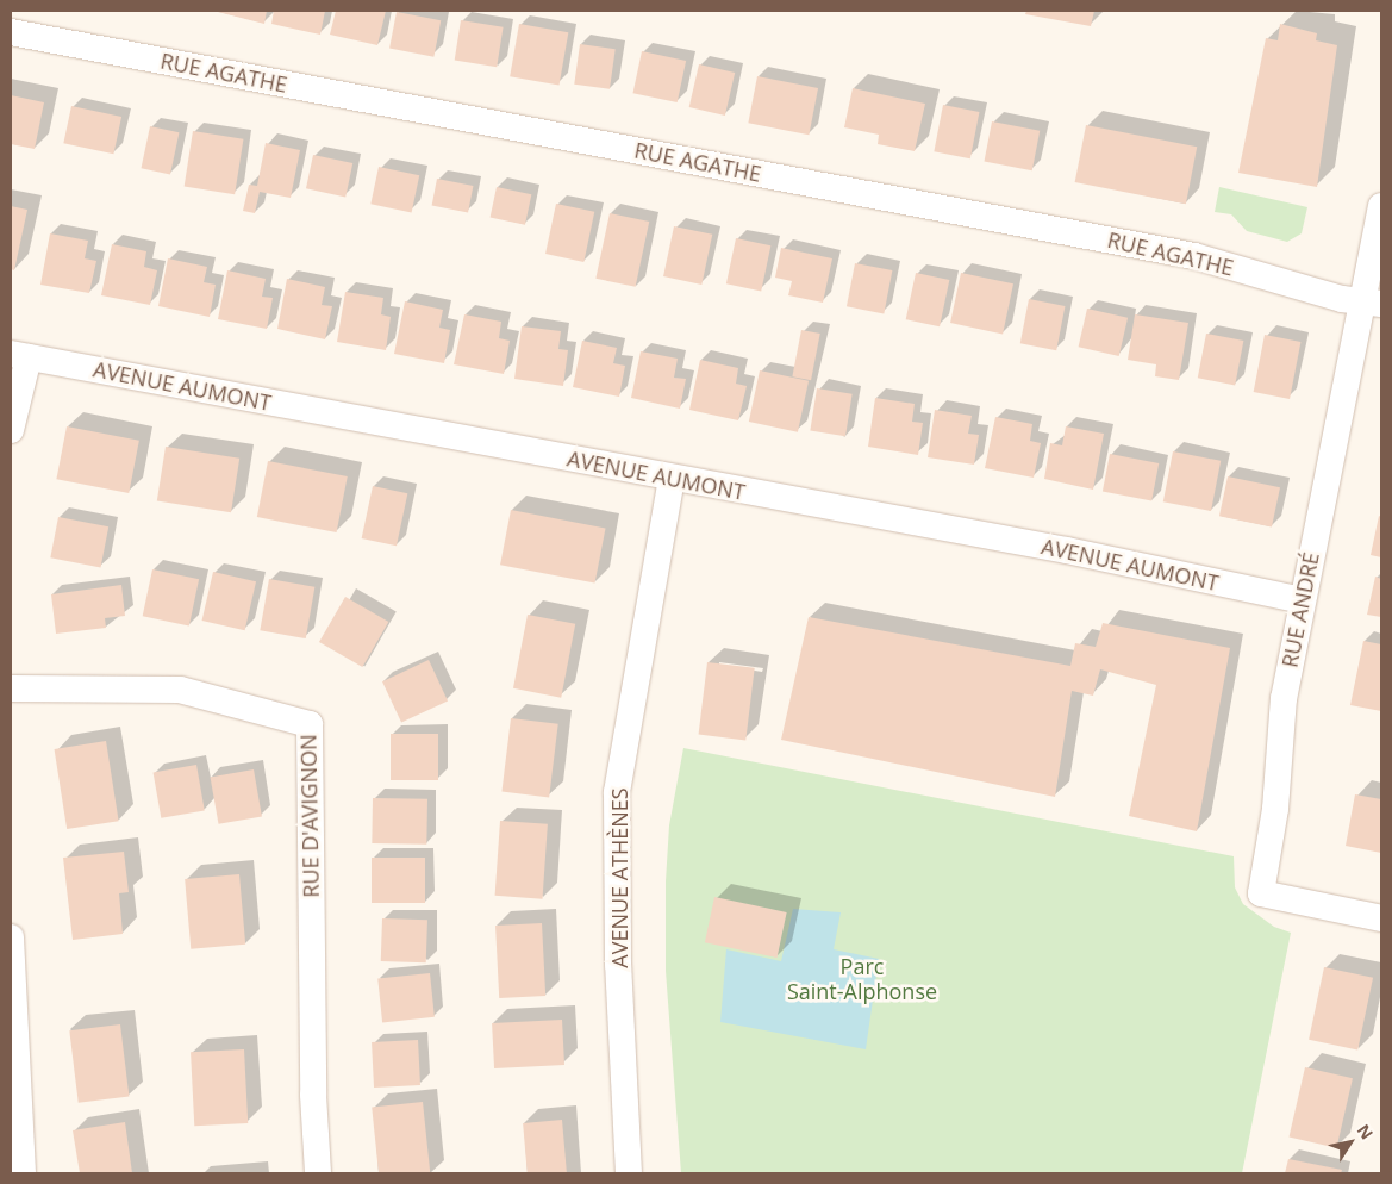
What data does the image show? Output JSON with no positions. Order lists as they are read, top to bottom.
{
  "streets": {
    "street": [
      "RUE AGATHE",
      "AVENUE AUMONT",
      "RUE ANDRÉ",
      "RUE D'AVIGNON",
      "AVENUE ATHÈNES"
    ]
  },
  "crossings": [
    ["RUE AGATHE", "RUE ANDRÉ"],
    ["AVENUE AUMONT", "RUE ANDRÉ"],
    ["AVENUE AUMONT", "AVENUE ATHÈNES"]
  ],
  "parks": ["Parc Saint-Alphonse"],
  "north": "top right"
}
